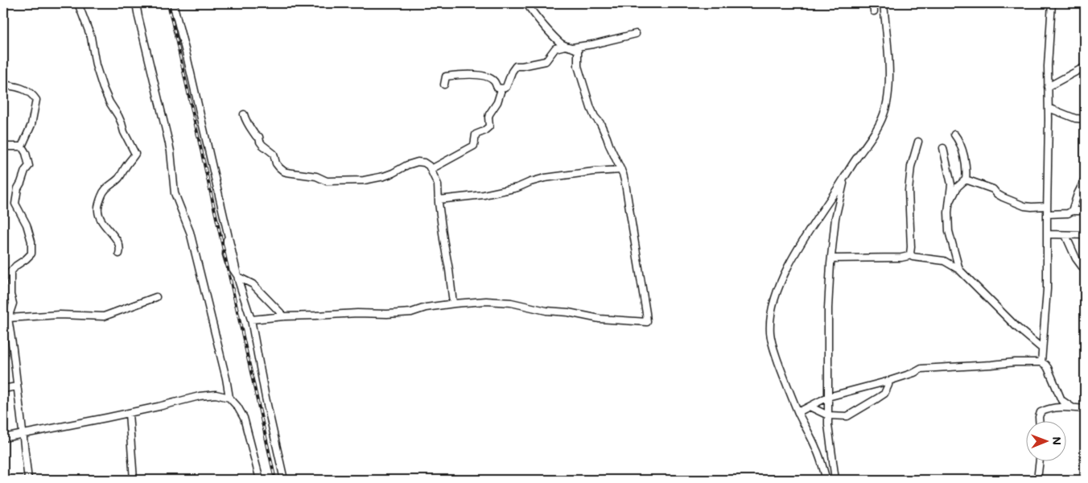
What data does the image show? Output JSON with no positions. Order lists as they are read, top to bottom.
{
  "north": "right"
}
